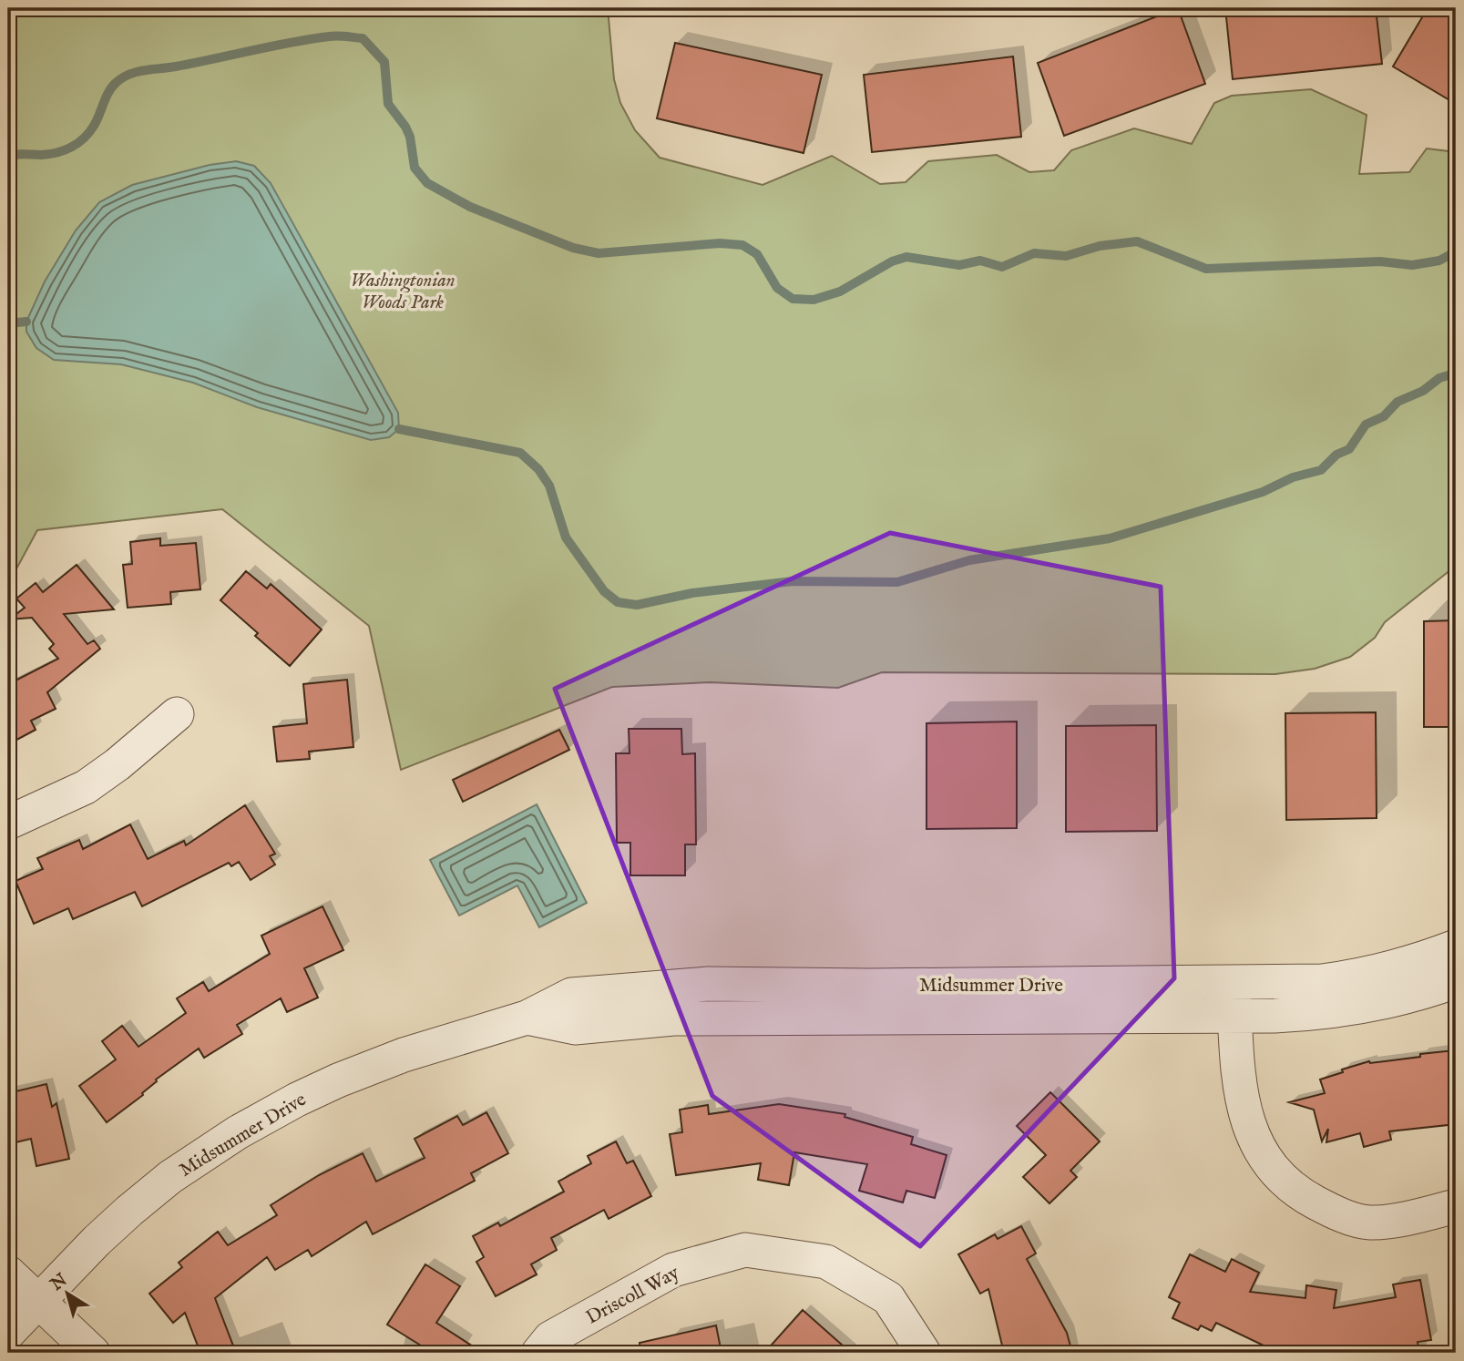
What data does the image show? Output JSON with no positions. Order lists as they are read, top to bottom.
{
  "streets": {
    "street": ["Midsummer Drive", "Driscoll Way"]
  },
  "parks": ["Washingtonian Woods Park"],
  "north": "top left"
}
